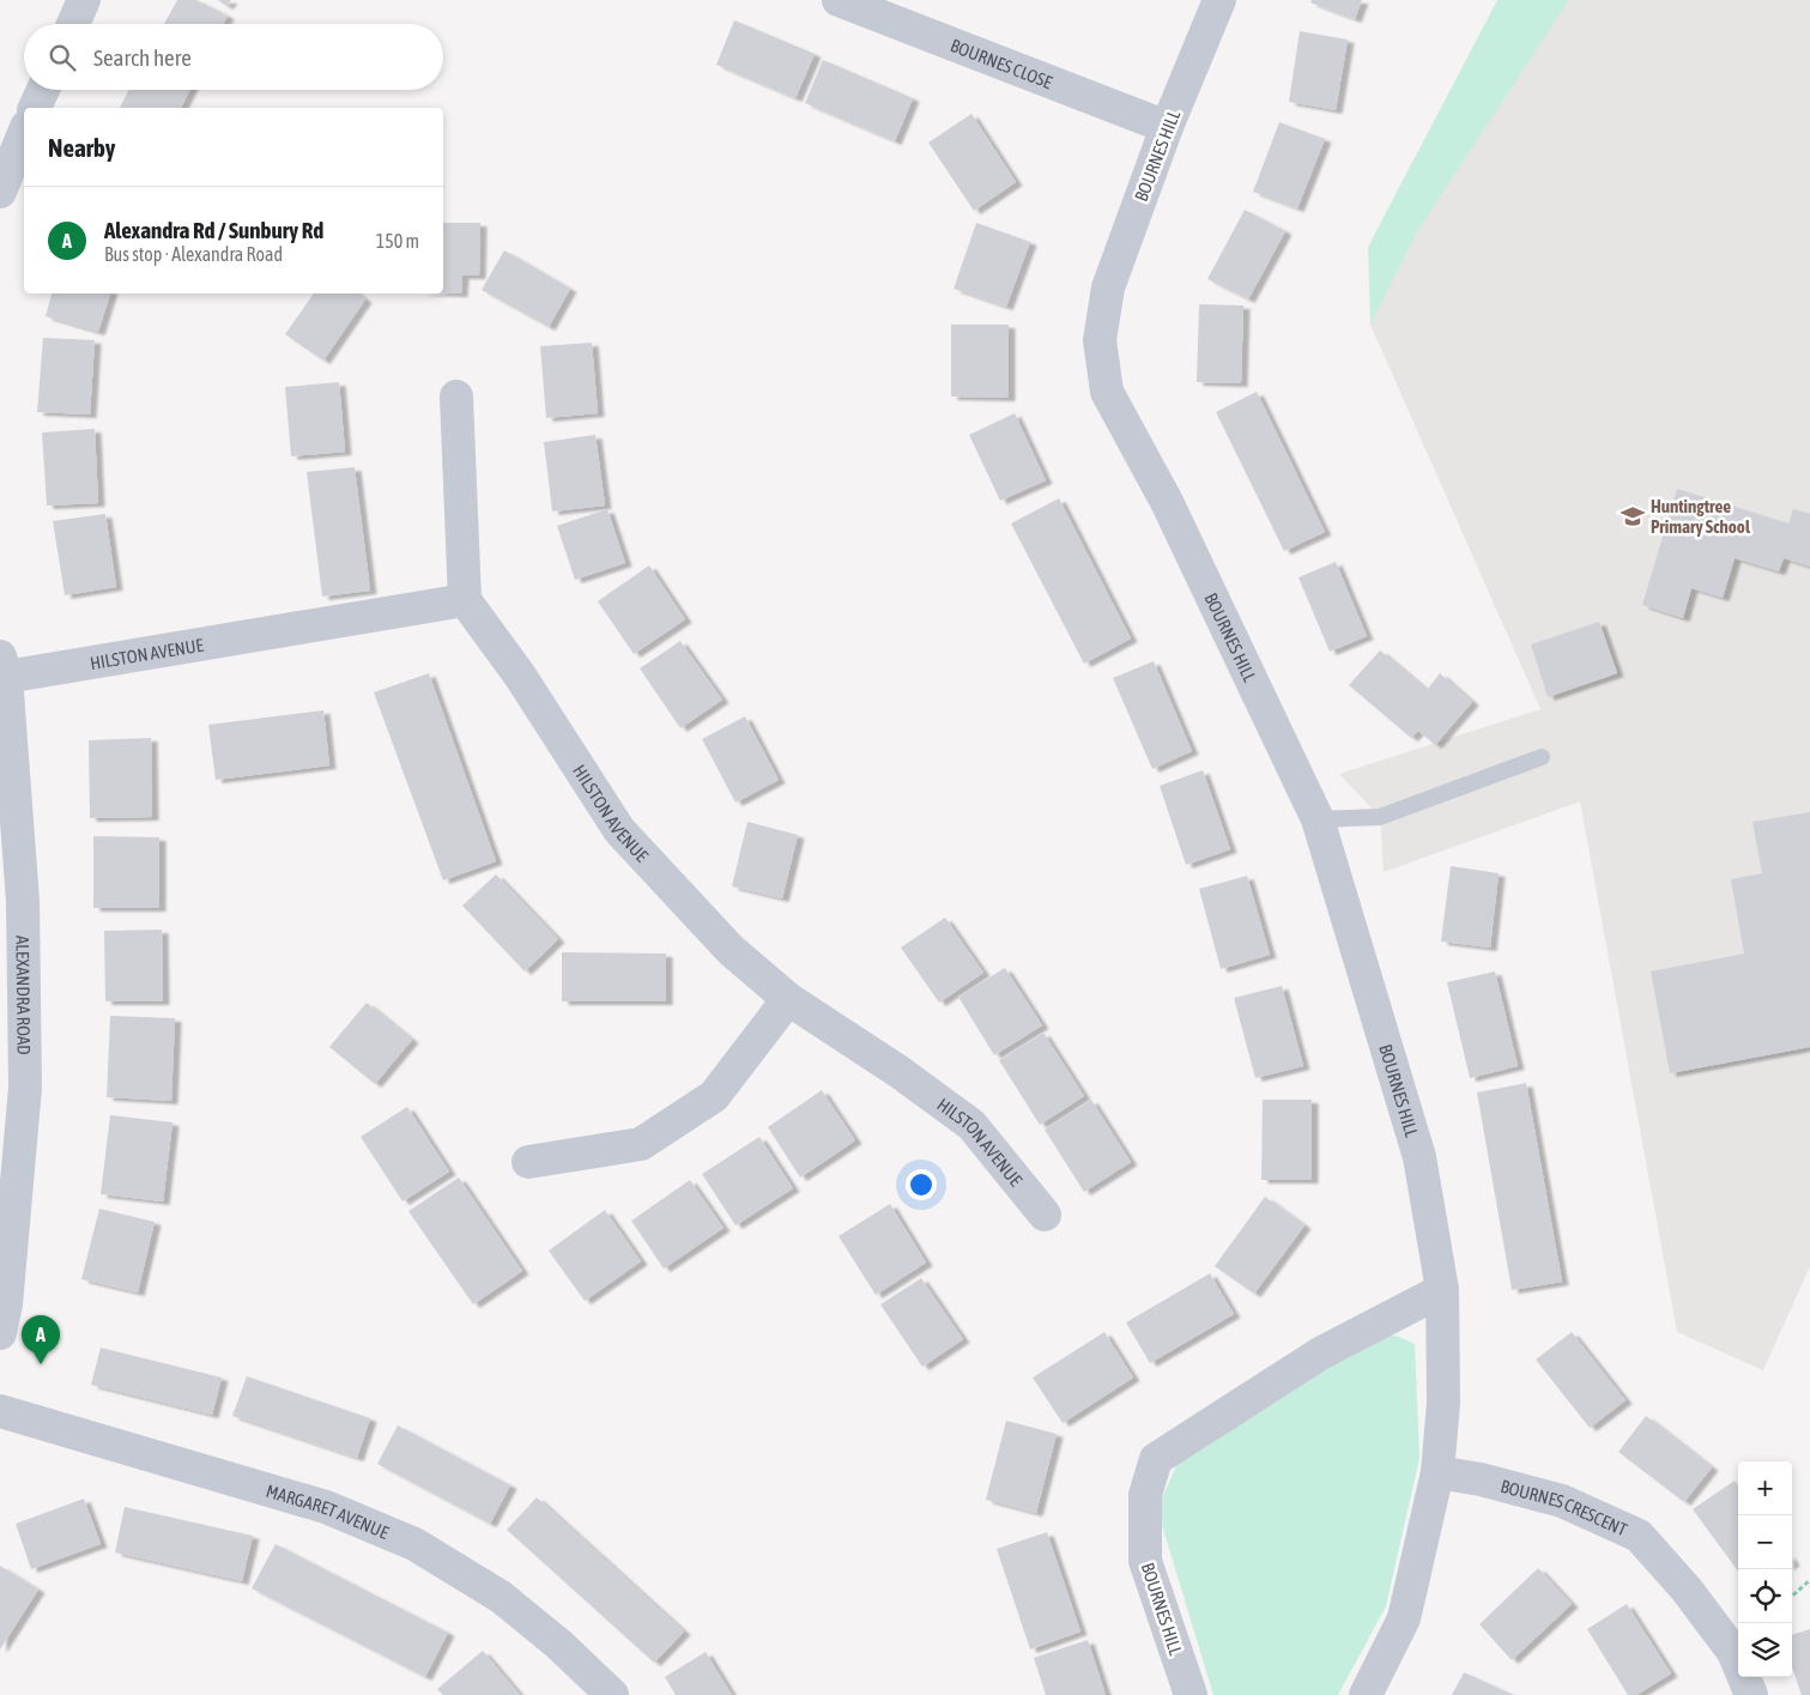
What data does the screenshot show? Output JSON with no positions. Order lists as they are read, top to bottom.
{
  "streets": {
    "street": [
      "BOURNES CLOSE",
      "BOURNES HILL",
      "HILSTON AVENUE",
      "ALEXANDRA ROAD",
      "BOURNES CRESCENT",
      "MARGARET AVENUE"
    ]
  },
  "crossings": [
    ["BOURNES CLOSE", "BOURNES HILL"],
    ["BOURNES HILL", "BOURNES CRESCENT"],
    ["HILSTON AVENUE", "ALEXANDRA ROAD"]
  ],
  "places": {
    "school or university": ["Huntingtree Primary School"]
  },
  "page": {
    "search": "Search here",
    "heading": "Nearby",
    "list": [
      {
        "mark": "A",
        "name": "Alexandra Rd / Sunbury Rd",
        "note": "Bus stop · Alexandra Road",
        "value": "150 m"
      }
    ],
    "pins": "A",
    "map_buttons": ["+", "−"]
  }
}
